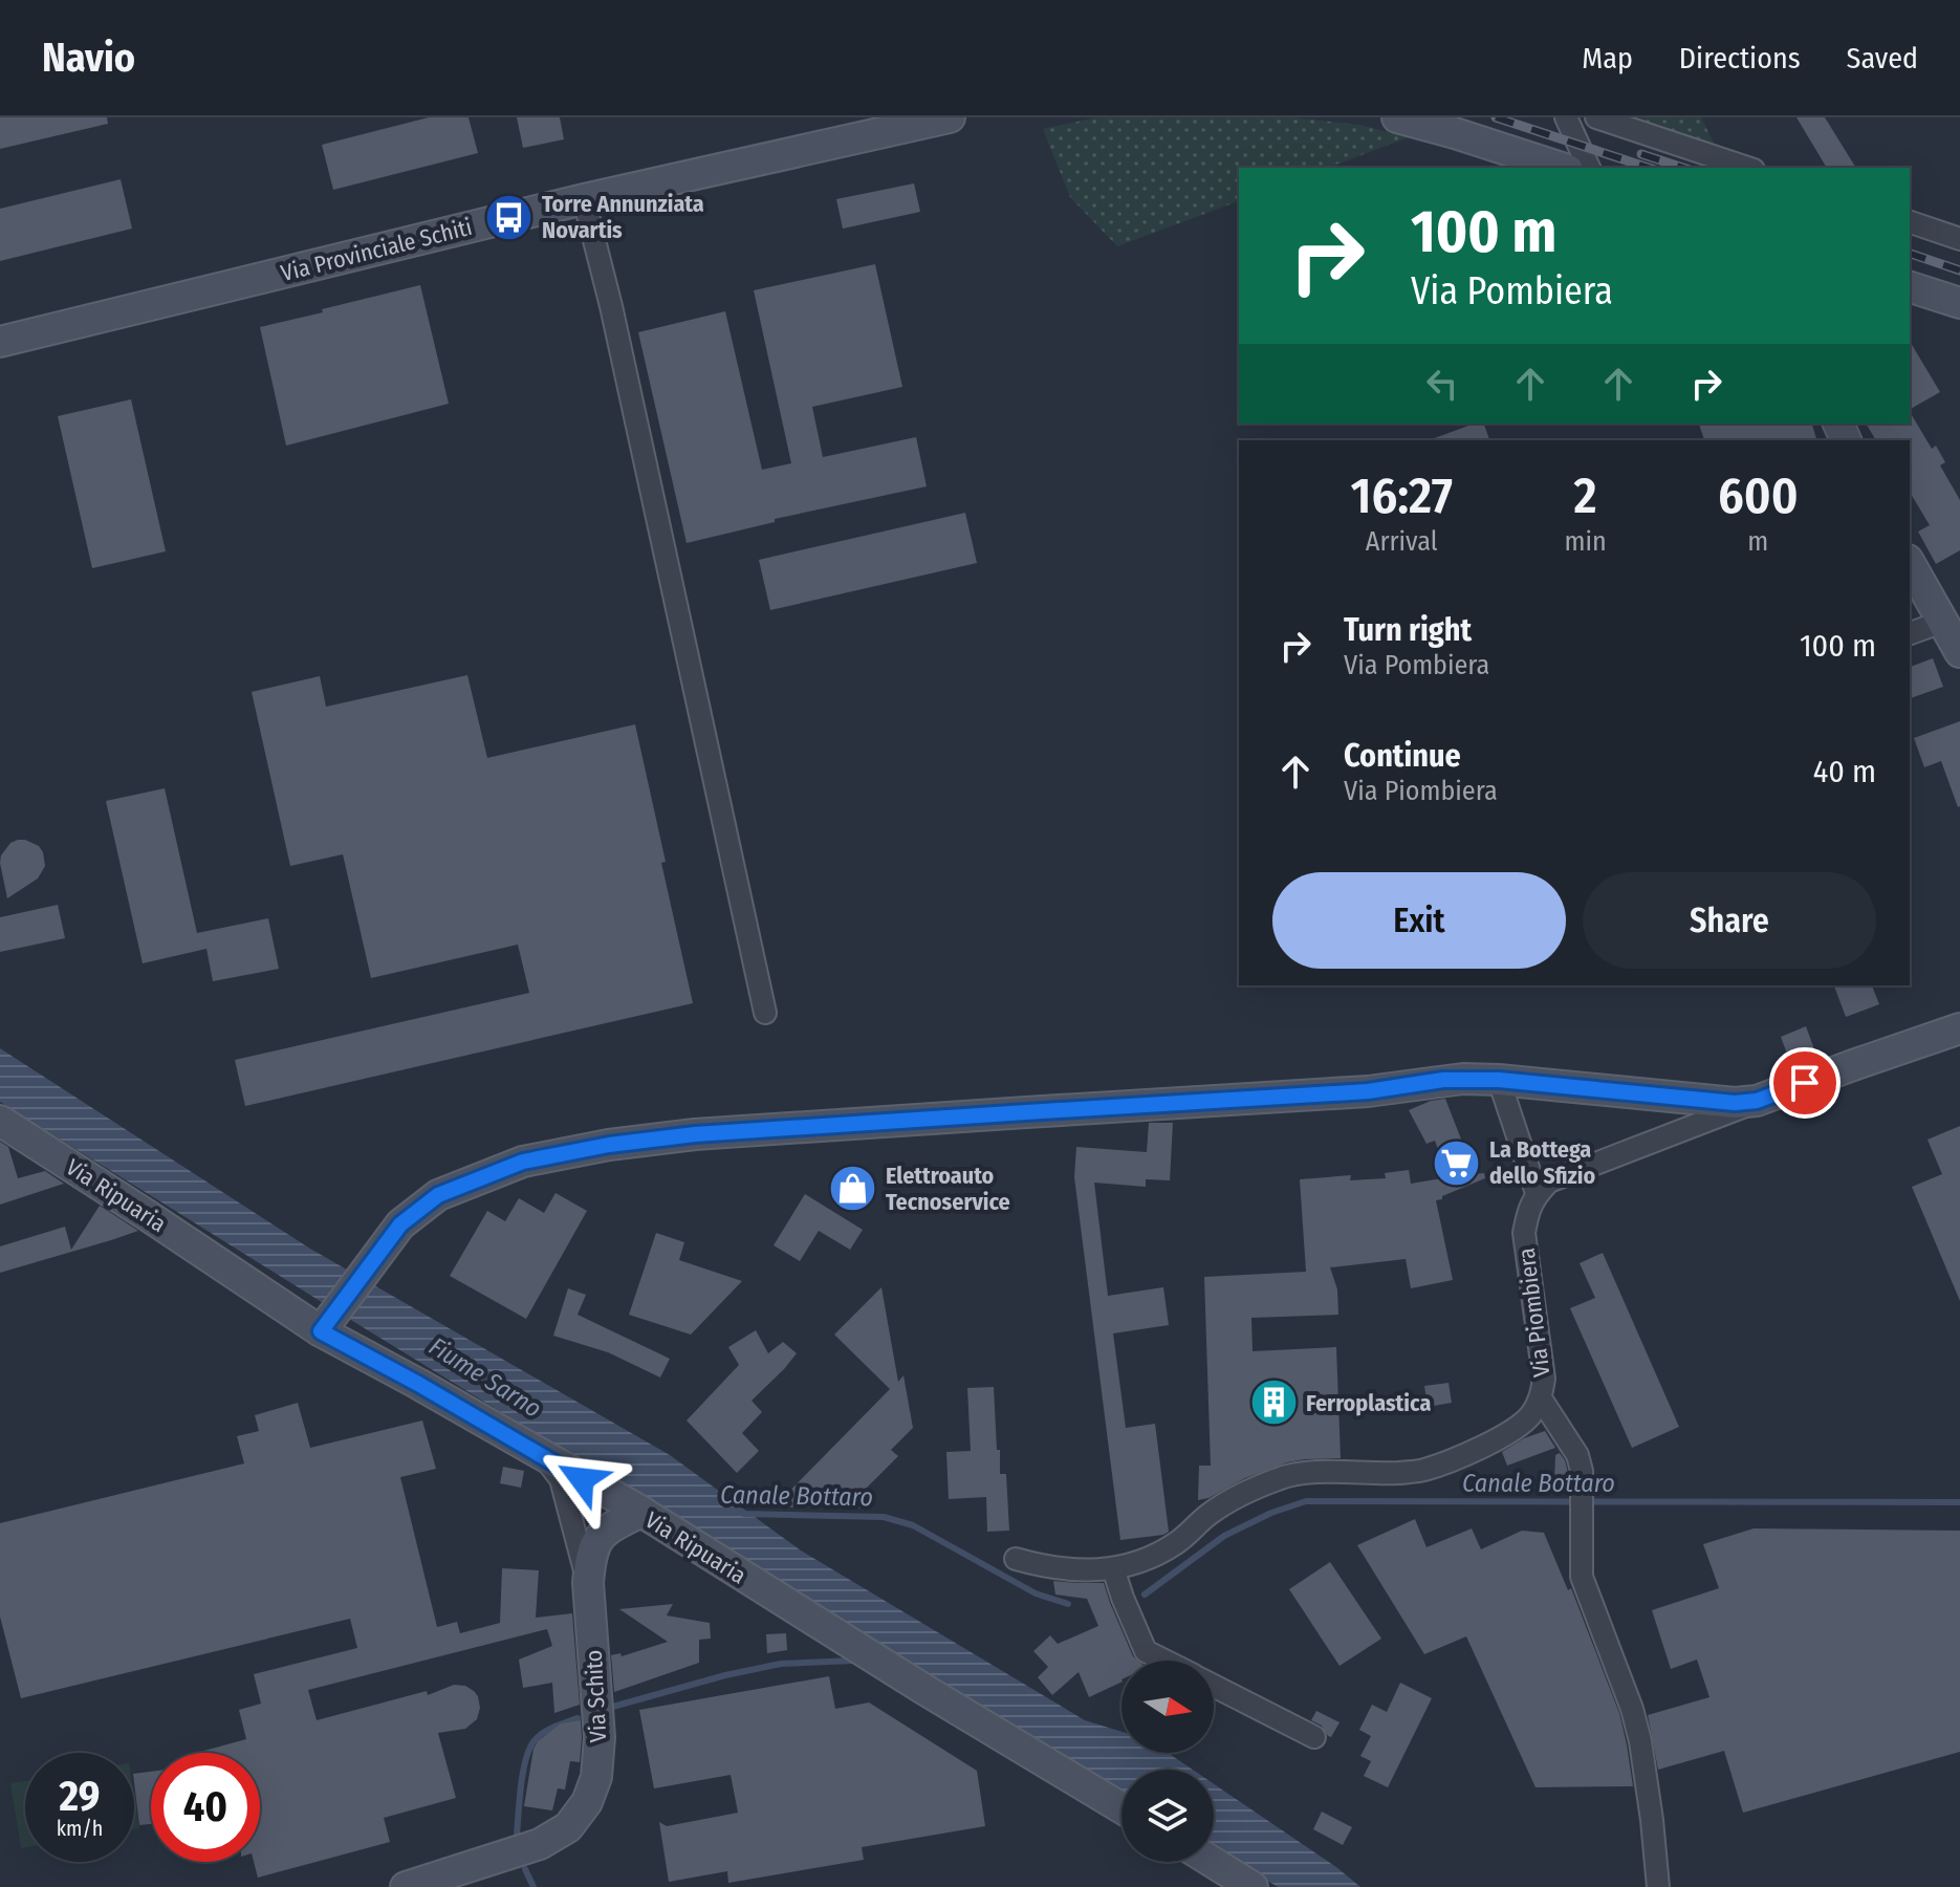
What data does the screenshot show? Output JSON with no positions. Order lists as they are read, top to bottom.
{
  "streets": {
    "street": [
      "Via Provinciale Schiti",
      "Via Ripuaria",
      "Via Piombiera",
      "Via Schito"
    ]
  },
  "crossings": [
    ["Via Ripuaria", "Via Schito"]
  ],
  "water": ["Fiume Sarno", "Canale Bottaro"],
  "places": {
    "bus stop": ["Torre Annunziata Novartis"],
    "supermarket": ["La Bottega dello Sfizio"],
    "shop": ["Elettroauto Tecnoservice"],
    "building": ["Ferroplastica"]
  },
  "north": "right",
  "page": {
    "header": "Navio",
    "nav": ["Map", "Directions", "Saved"],
    "turn": ["100 m", "Via Pombiera"],
    "eta": [
      "16:27",
      "Arrival",
      "2",
      "min",
      "600",
      "m"
    ],
    "list": [
      {
        "name": "Turn right",
        "note": "Via Pombiera",
        "value": "100 m"
      },
      {
        "name": "Continue",
        "note": "Via Piombiera",
        "value": "40 m"
      }
    ],
    "buttons": ["Exit", "Share"],
    "speed": "29 km/h",
    "limit": "40"
  }
}
